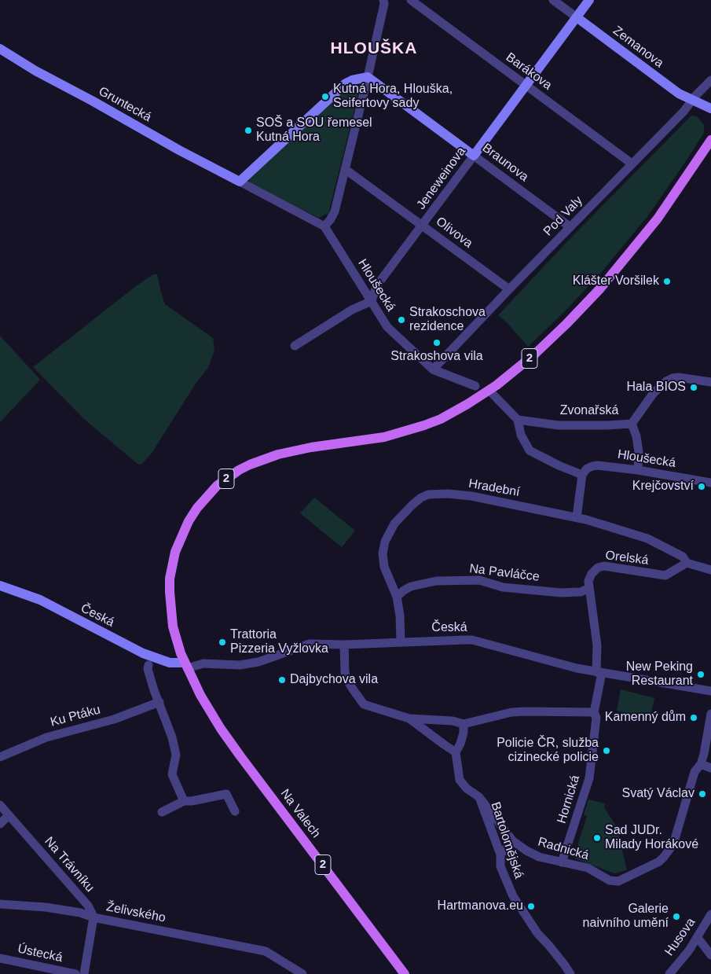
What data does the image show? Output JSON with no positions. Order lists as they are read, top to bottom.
{
  "streets": {
    "main road": ["2", "Na Valech"],
    "street": [
      "Zemanova",
      "Barákova",
      "Gruntecká",
      "Braunova",
      "Jeneweinova",
      "Pod Valy",
      "Olivova",
      "Hloušecká",
      "Zvonařská",
      "Hradební",
      "Orelská",
      "Na Pavláčce",
      "Česká",
      "Ku Ptáku",
      "Hornická",
      "Bartolomějská",
      "Radnická",
      "Na Trávníku",
      "Želivského",
      "Husova",
      "Ústecká"
    ]
  },
  "crossings": [
    ["Zemanova", "Jeneweinova"],
    ["Zemanova", "Pod Valy"],
    ["Barákova", "Jeneweinova"],
    ["Barákova", "Pod Valy"],
    ["Braunova", "Jeneweinova"],
    ["Braunova", "Pod Valy"],
    ["Jeneweinova", "Olivova"],
    ["Jeneweinova", "Hloušecká"],
    ["Pod Valy", "Olivova"],
    ["Pod Valy", "Hloušecká"],
    ["2", "Česká"],
    ["2", "Na Valech"],
    ["Hradební", "Orelská"],
    ["Hradební", "Na Pavláčce"],
    ["Hradební", "Česká"],
    ["Orelská", "Na Pavláčce"],
    ["Orelská", "Česká"],
    ["Orelská", "Hornická"],
    ["Česká", "Hornická"],
    ["Česká", "Na Valech"],
    ["Hornická", "Radnická"],
    ["Bartolomějská", "Radnická"],
    ["Na Trávníku", "Želivského"]
  ],
  "districts": ["HLOUŠKA"],
  "places": [
    "Kutná Hora, Hlouška, Seifertovy sady",
    "SOŠ a SOU řemesel Kutná Hora",
    "Klášter Voršilek",
    "Strakoschova rezidence",
    "Strakoshova vila",
    "Hala BIOS",
    "Krejčovství",
    "Trattoria Pizzeria Vyžlovka",
    "New Peking Restaurant",
    "Dajbychova vila",
    "Kamenný dům",
    "Policie ČR, služba cizinecké policie",
    "Svatý Václav",
    "Sad JUDr. Milady Horákové",
    "Hartmanova.eu",
    "Galerie naivního umění"
  ]
}
